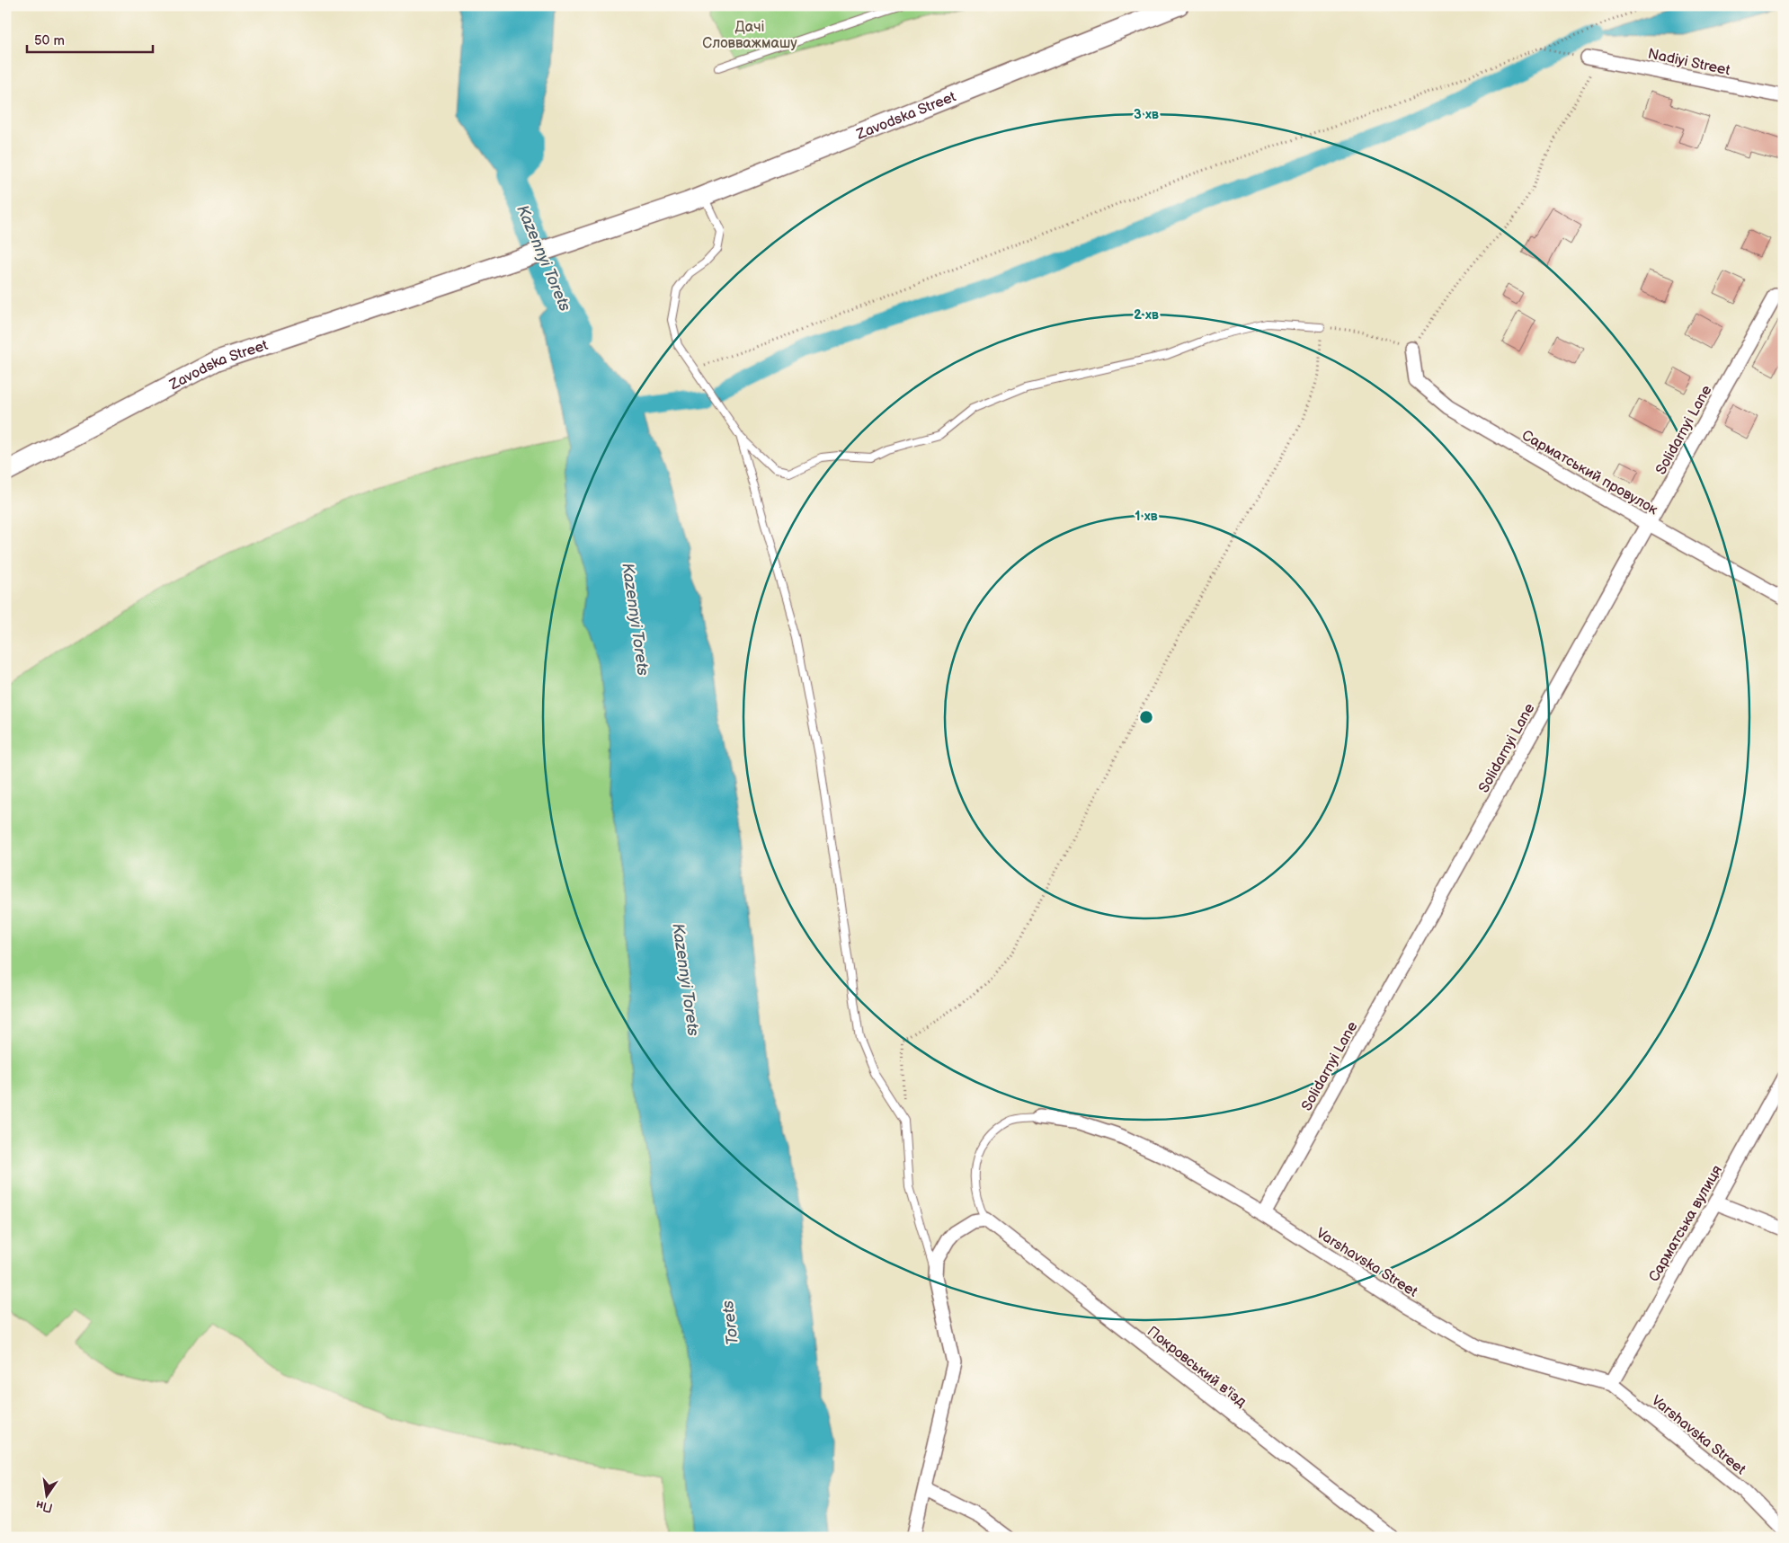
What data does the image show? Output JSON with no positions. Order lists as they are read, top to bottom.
{
  "streets": {
    "street": [
      "Nadiyi Street",
      "Zavodska Street",
      "Solidarnyi Lane",
      "Сарматський провулок",
      "Сарматська вулиця",
      "Varshavska Street",
      "Покровський в'їзд"
    ]
  },
  "crossings": [
    ["Solidarnyi Lane", "Сарматський провулок"],
    ["Solidarnyi Lane", "Varshavska Street"],
    ["Сарматська вулиця", "Varshavska Street"],
    ["Varshavska Street", "Покровський в'їзд"]
  ],
  "water": ["Kazennyi Torets", "Torets"],
  "parks": ["Дачі Словважмашу"],
  "scale_bar": "50 m",
  "north": "bottom",
  "rings": ["3 хв", "2 хв", "1 хв"]
}
